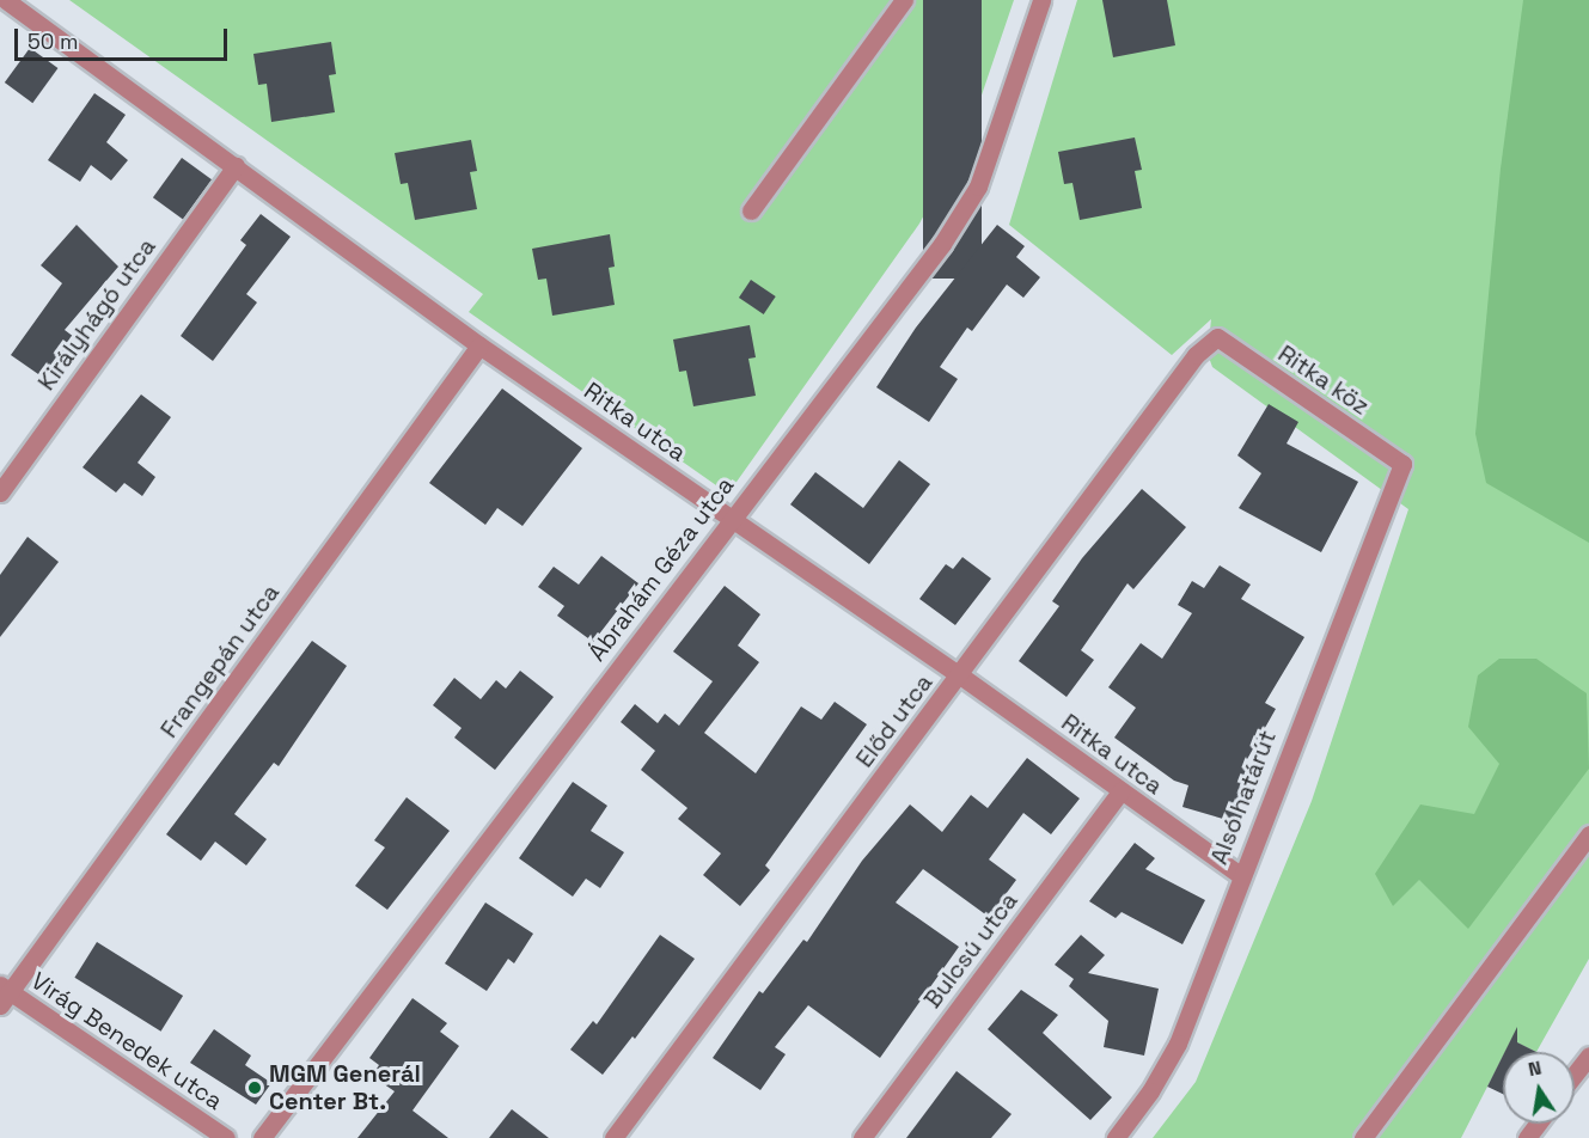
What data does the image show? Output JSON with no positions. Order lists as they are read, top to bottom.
{
  "streets": {
    "street": [
      "Királyhágó utca",
      "Ritka köz",
      "Ritka utca",
      "Ábrahám Géza utca",
      "Frangepán utca",
      "Előd utca",
      "Alsó határút",
      "Bulcsú utca",
      "Virág Benedek utca"
    ]
  },
  "crossings": [
    ["Királyhágó utca", "Ritka utca"],
    ["Ritka köz", "Előd utca"],
    ["Ritka köz", "Alsó határút"],
    ["Ritka utca", "Ábrahám Géza utca"],
    ["Ritka utca", "Frangepán utca"],
    ["Ritka utca", "Előd utca"],
    ["Ritka utca", "Alsó határút"],
    ["Ritka utca", "Bulcsú utca"],
    ["Frangepán utca", "Virág Benedek utca"]
  ],
  "places": ["MGM Generál Center Bt."],
  "scale_bar": "50 m",
  "north": "top"
}
